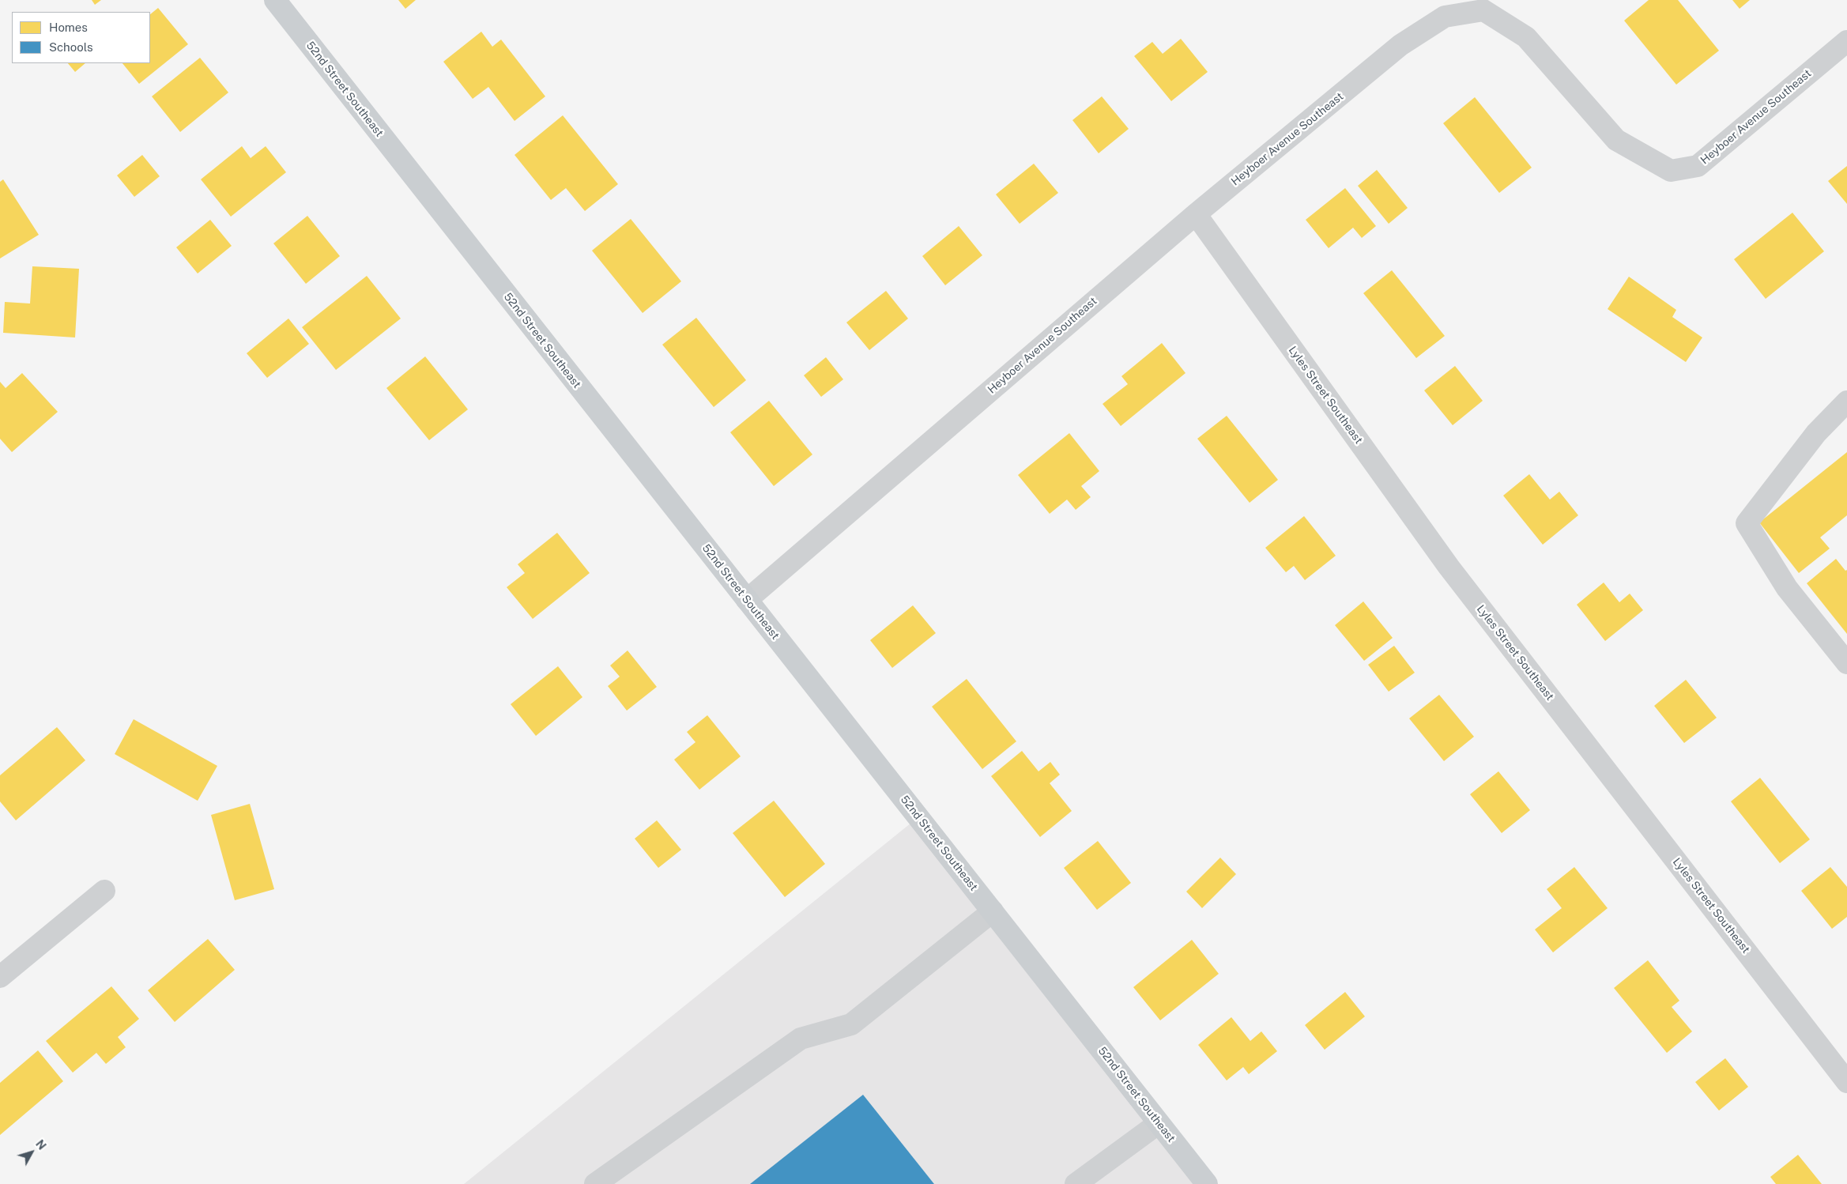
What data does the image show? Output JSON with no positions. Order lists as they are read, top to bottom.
{
  "streets": {
    "main road": ["52nd Street Southeast"],
    "street": ["Heyboer Avenue Southeast", "Lyles Street Southeast"]
  },
  "crossings": [
    ["52nd Street Southeast", "Heyboer Avenue Southeast"],
    ["Heyboer Avenue Southeast", "Lyles Street Southeast"]
  ],
  "legend": ["Homes", "Schools"],
  "north": "top right"
}
